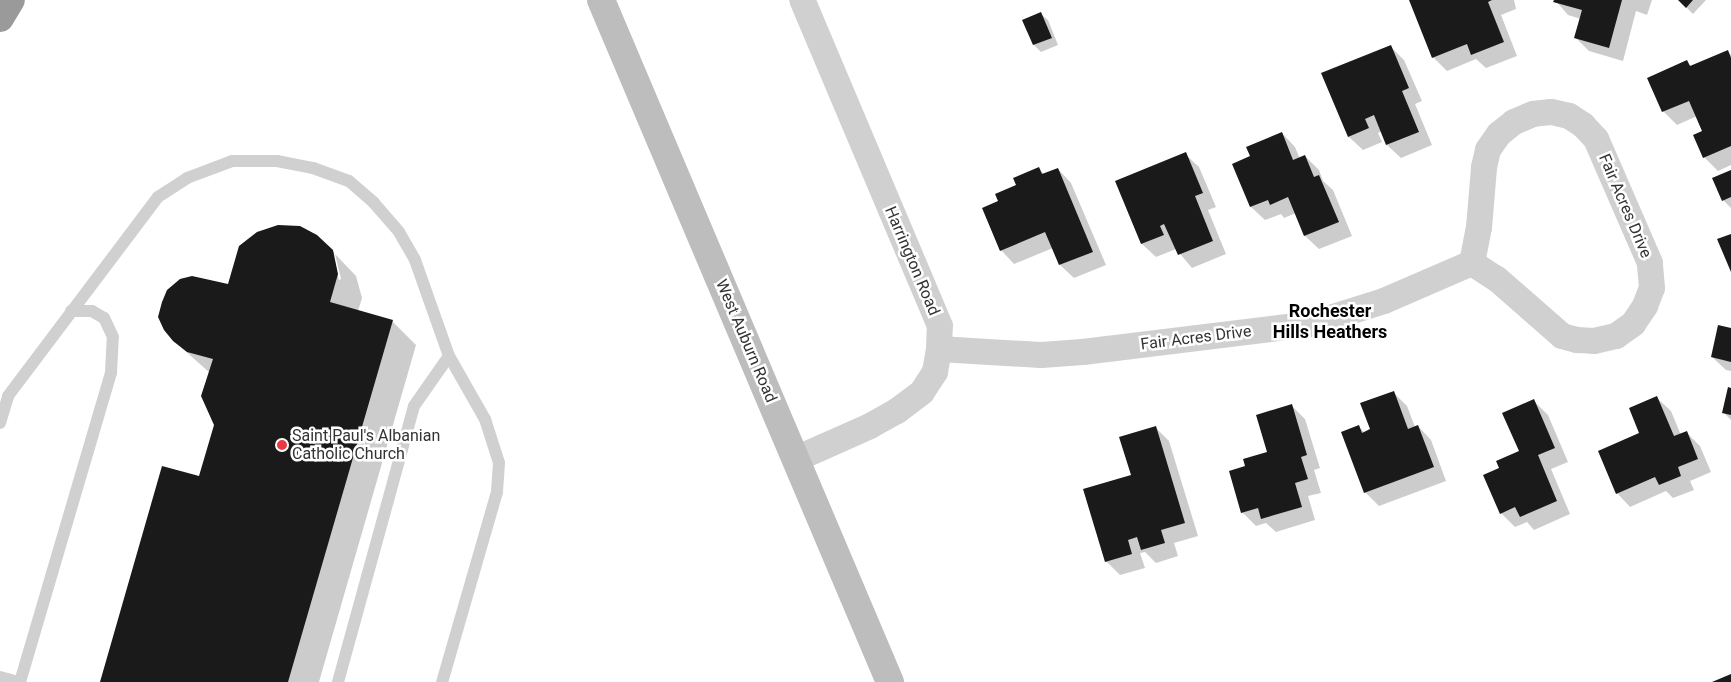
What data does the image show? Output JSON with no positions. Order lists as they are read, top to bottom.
{
  "streets": {
    "main road": ["West Auburn Road"],
    "street": ["Fair Acres Drive", "Harrington Road"]
  },
  "crossings": [
    ["Fair Acres Drive", "Harrington Road"],
    ["Harrington Road", "West Auburn Road"]
  ],
  "districts": ["Rochester Hills Heathers"],
  "places": ["Saint Paul's Albanian Catholic Church"]
}
